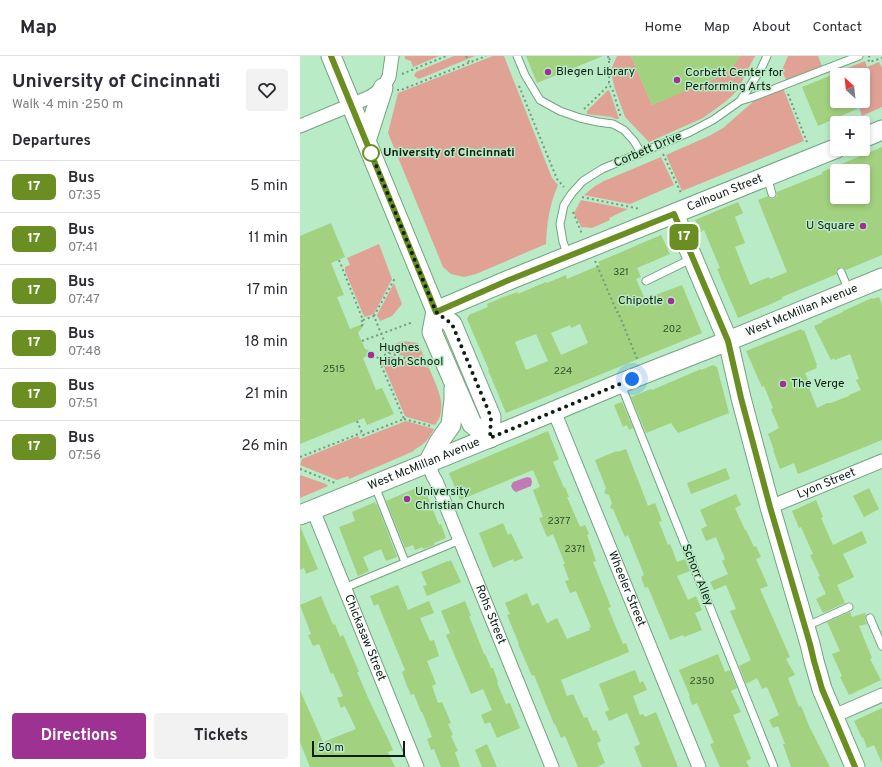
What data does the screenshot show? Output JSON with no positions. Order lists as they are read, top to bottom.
{
  "streets": {
    "main road": ["Calhoun Street", "West McMillan Avenue"],
    "street": [
      "Lyon Street",
      "Wheeler Street",
      "Rohs Street",
      "Chickasaw Street"
    ],
    "lane": ["Corbett Drive", "Schorr Alley"]
  },
  "crossings": [
    ["Corbett Drive", "Calhoun Street"],
    ["West McMillan Avenue", "Schorr Alley"],
    ["West McMillan Avenue", "Wheeler Street"],
    ["West McMillan Avenue", "Rohs Street"],
    ["West McMillan Avenue", "Chickasaw Street"]
  ],
  "places": [
    "Blegen Library",
    "Corbett Center for Performing Arts",
    "University of Cincinnati",
    "U Square",
    "Chipotle",
    "Hughes High School",
    "The Verge",
    "University Christian Church"
  ],
  "lines": ["bus line 17"],
  "house_numbers": [
    "321",
    "202",
    "2515",
    "224",
    "2377",
    "2371",
    "2350"
  ],
  "scale_bar": "50 m",
  "north": "top left",
  "page": {
    "header": "Map",
    "nav": [
      "Home",
      "Map",
      "About",
      "Contact"
    ],
    "heading": [
      ["University of Cincinnati", "Walk · 4 min · 250 m"],
      "Departures"
    ],
    "on_map": "17",
    "map_buttons": ["+", "−"],
    "list": [
      {
        "mark": "17",
        "name": "Bus",
        "note": "07:35",
        "value": "5 min"
      },
      {
        "mark": "17",
        "name": "Bus",
        "note": "07:41",
        "value": "11 min"
      },
      {
        "mark": "17",
        "name": "Bus",
        "note": "07:47",
        "value": "17 min"
      },
      {
        "mark": "17",
        "name": "Bus",
        "note": "07:48",
        "value": "18 min"
      },
      {
        "mark": "17",
        "name": "Bus",
        "note": "07:51",
        "value": "21 min"
      },
      {
        "mark": "17",
        "name": "Bus",
        "note": "07:56",
        "value": "26 min"
      }
    ],
    "buttons": ["Directions", "Tickets"],
    "scale": "50 m"
  }
}
